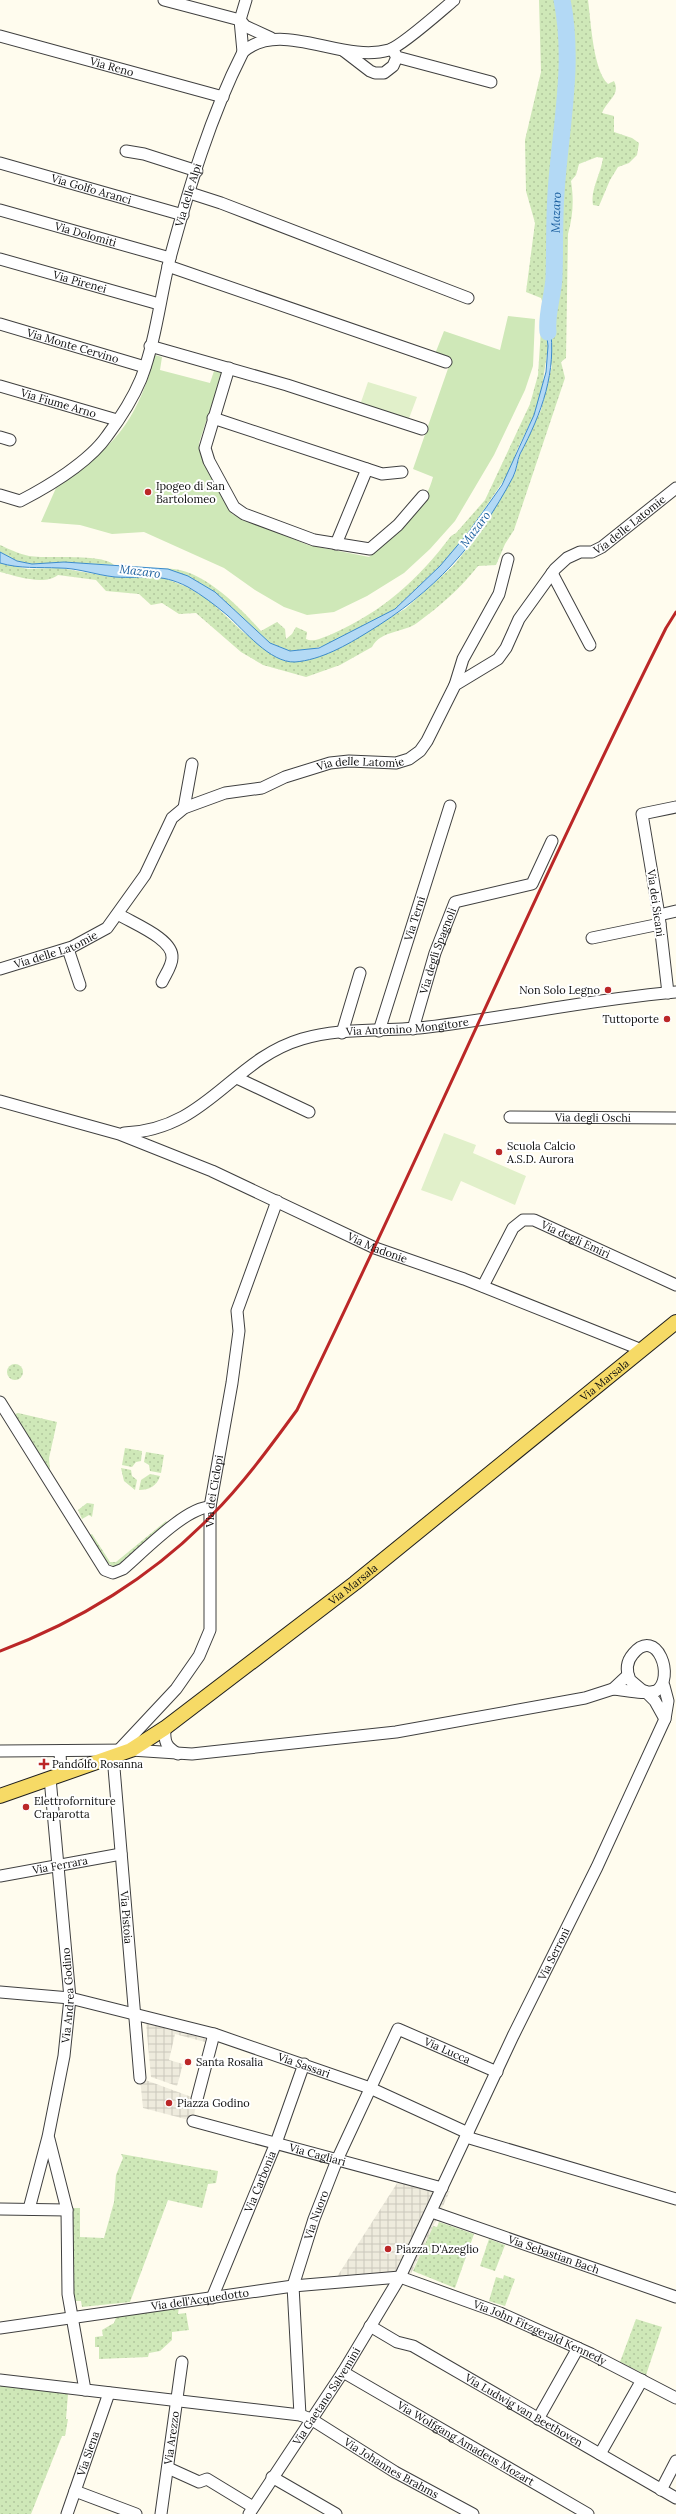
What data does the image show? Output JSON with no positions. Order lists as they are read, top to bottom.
{
  "streets": {
    "main road": ["Via Marsala"],
    "street": [
      "Via Reno",
      "Via Golfo Aranci",
      "Via delle Alpi",
      "Via Dolomiti",
      "Via Pirenei",
      "Via Monte Cervino",
      "Via Fiume Arno",
      "Via delle Latomie",
      "Via dei Sicani",
      "Via Terni",
      "Via degli Spagnoli",
      "Via Antonino Mongitore",
      "Via degli Oschi",
      "Via degli Emiri",
      "Via Madonie",
      "Via dei Ciclopi",
      "Via Ferrara",
      "Via Pistoia",
      "Via Serroni",
      "Via Andrea Godino",
      "Via Lucca",
      "Via Sassari",
      "Via Cagliari",
      "Via Carbonia",
      "Via Nuoro",
      "Via Sebastian Bach",
      "Via dell'Acquedotto",
      "Via John Fitzgerald Kennedy",
      "Via Gaetano Salvemini",
      "Via Ludwig van Beethoven",
      "Via Arezzo",
      "Via Wolfgang Amadeus Mozart",
      "Via Siena",
      "Via Johannes Brahms"
    ]
  },
  "crossings": [
    ["Via Reno", "Via delle Alpi"],
    ["Via Golfo Aranci", "Via delle Alpi"],
    ["Via delle Alpi", "Via Dolomiti"],
    ["Via delle Alpi", "Via Pirenei"],
    ["Via delle Alpi", "Via Monte Cervino"],
    ["Via delle Alpi", "Via Fiume Arno"],
    ["Via dei Sicani", "Via Antonino Mongitore"],
    ["Via Terni", "Via Antonino Mongitore"],
    ["Via degli Spagnoli", "Via Antonino Mongitore"],
    ["Via Antonino Mongitore", "Via Madonie"],
    ["Via degli Emiri", "Via Madonie"],
    ["Via Madonie", "Via Marsala"],
    ["Via Madonie", "Via dei Ciclopi"],
    ["Via Marsala", "Via dei Ciclopi"],
    ["Via Marsala", "Via Pistoia"],
    ["Via Marsala", "Via Andrea Godino"],
    ["Via dei Ciclopi", "Via Pistoia"],
    ["Via Ferrara", "Via Pistoia"],
    ["Via Ferrara", "Via Andrea Godino"],
    ["Via Pistoia", "Via Sassari"],
    ["Via Serroni", "Via Lucca"],
    ["Via Serroni", "Via Sassari"],
    ["Via Serroni", "Via Cagliari"],
    ["Via Andrea Godino", "Via Sassari"],
    ["Via Lucca", "Via Nuoro"],
    ["Via Sassari", "Via Carbonia"],
    ["Via Sassari", "Via Nuoro"],
    ["Via Cagliari", "Via Carbonia"],
    ["Via Cagliari", "Via Nuoro"],
    ["Via Carbonia", "Via dell'Acquedotto"],
    ["Via Nuoro", "Via dell'Acquedotto"],
    ["Via Nuoro", "Via Johannes Brahms"],
    ["Via dell'Acquedotto", "Via John Fitzgerald Kennedy"],
    ["Via dell'Acquedotto", "Via Gaetano Salvemini"],
    ["Via John Fitzgerald Kennedy", "Via Gaetano Salvemini"],
    ["Via Gaetano Salvemini", "Via Ludwig van Beethoven"],
    ["Via Gaetano Salvemini", "Via Wolfgang Amadeus Mozart"],
    ["Via Gaetano Salvemini", "Via Johannes Brahms"],
    ["Via Arezzo", "Via Johannes Brahms"],
    ["Via Siena", "Via Johannes Brahms"]
  ],
  "water": ["Mazaro"],
  "places": {
    "other": [
      "Ipogeo di San Bartolomeo",
      "Non Solo Legno",
      "Tuttoporte",
      "Scuola Calcio A.S.D. Aurora",
      "Elettroforniture Craparotta",
      "Santa Rosalia",
      "Piazza Godino",
      "Piazza D'Azeglio"
    ],
    "health": ["Pandolfo Rosanna"]
  }
}
